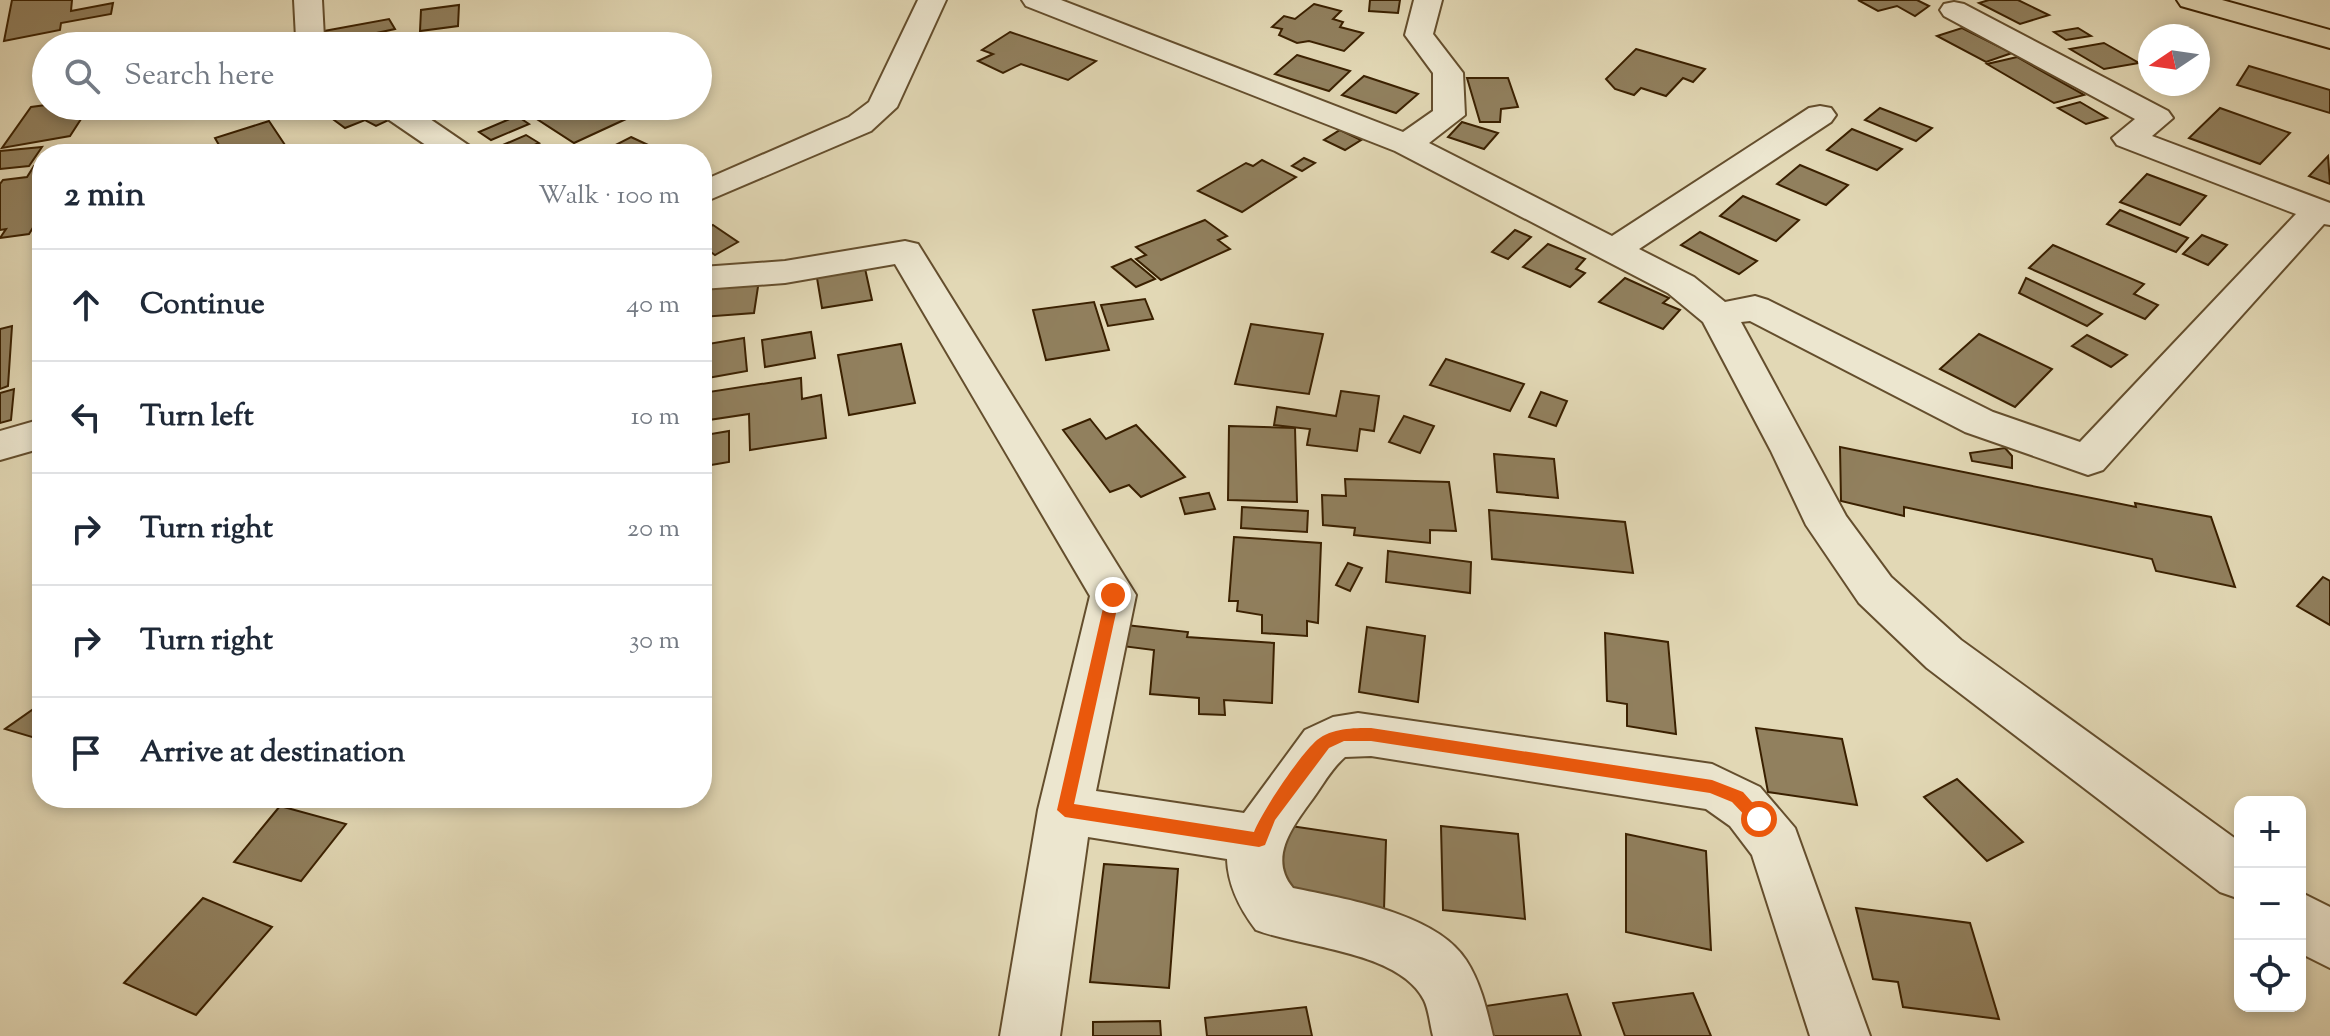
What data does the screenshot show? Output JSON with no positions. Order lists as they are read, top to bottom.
{
  "north": "left",
  "page": {
    "search": "Search here",
    "heading": ["2 min", "Walk · 100 m"],
    "list": [
      ["Continue", "40 m"],
      ["Turn left", "10 m"],
      ["Turn right", "20 m"],
      ["Turn right", "30 m"],
      "Arrive at destination"
    ],
    "map_buttons": ["+", "−"]
  }
}
